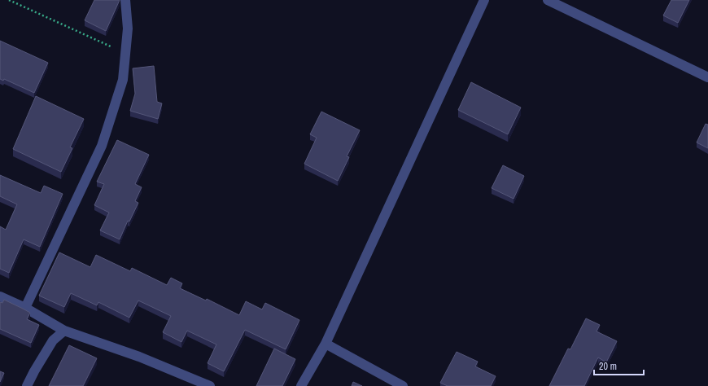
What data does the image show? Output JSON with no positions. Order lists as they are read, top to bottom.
{
  "scale_bar": "20 m"
}
